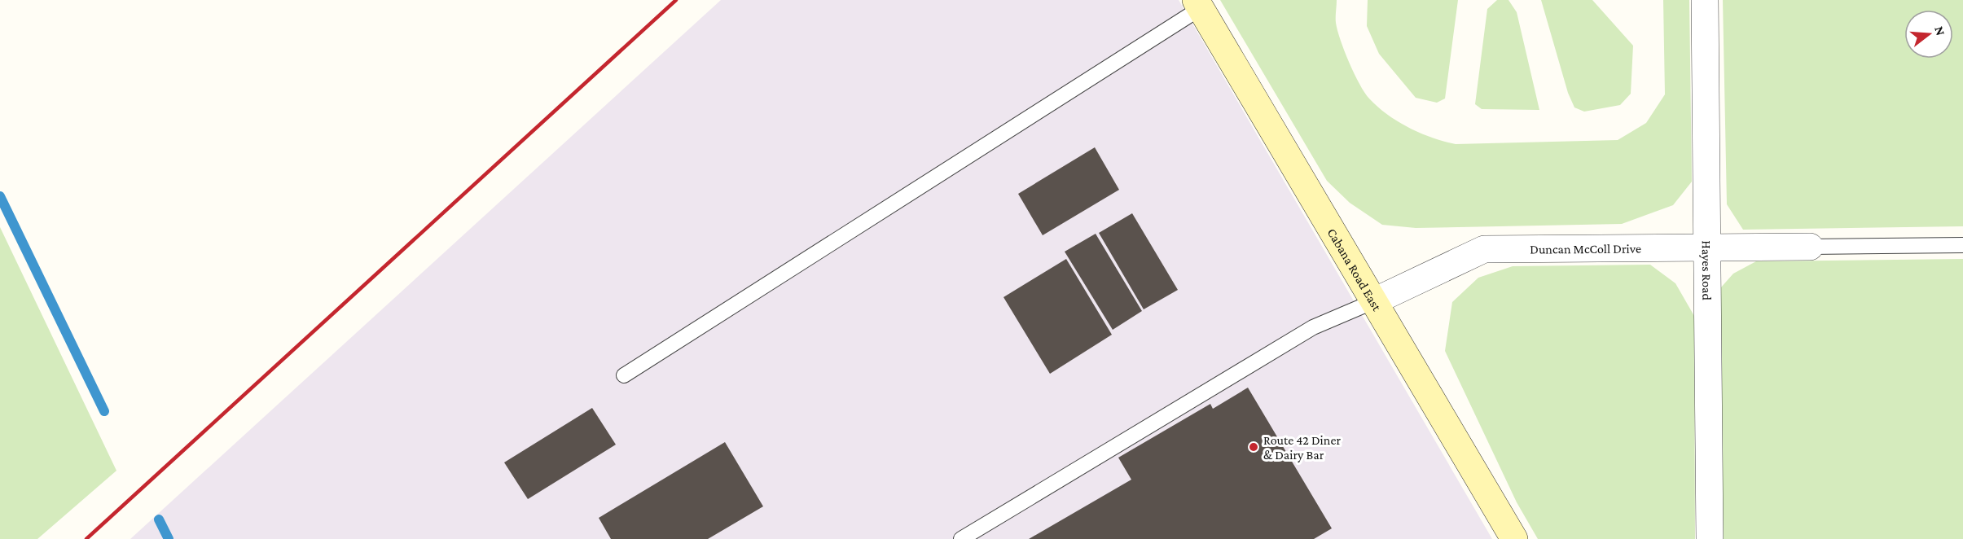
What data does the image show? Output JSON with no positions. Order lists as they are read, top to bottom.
{
  "streets": {
    "main road": ["Cabana Road East"],
    "street": ["Duncan McColl Drive", "Hayes Road"]
  },
  "crossings": [
    ["Duncan McColl Drive", "Cabana Road East"],
    ["Duncan McColl Drive", "Hayes Road"]
  ],
  "places": ["Route 42 Diner & Dairy Bar"],
  "north": "right"
}
